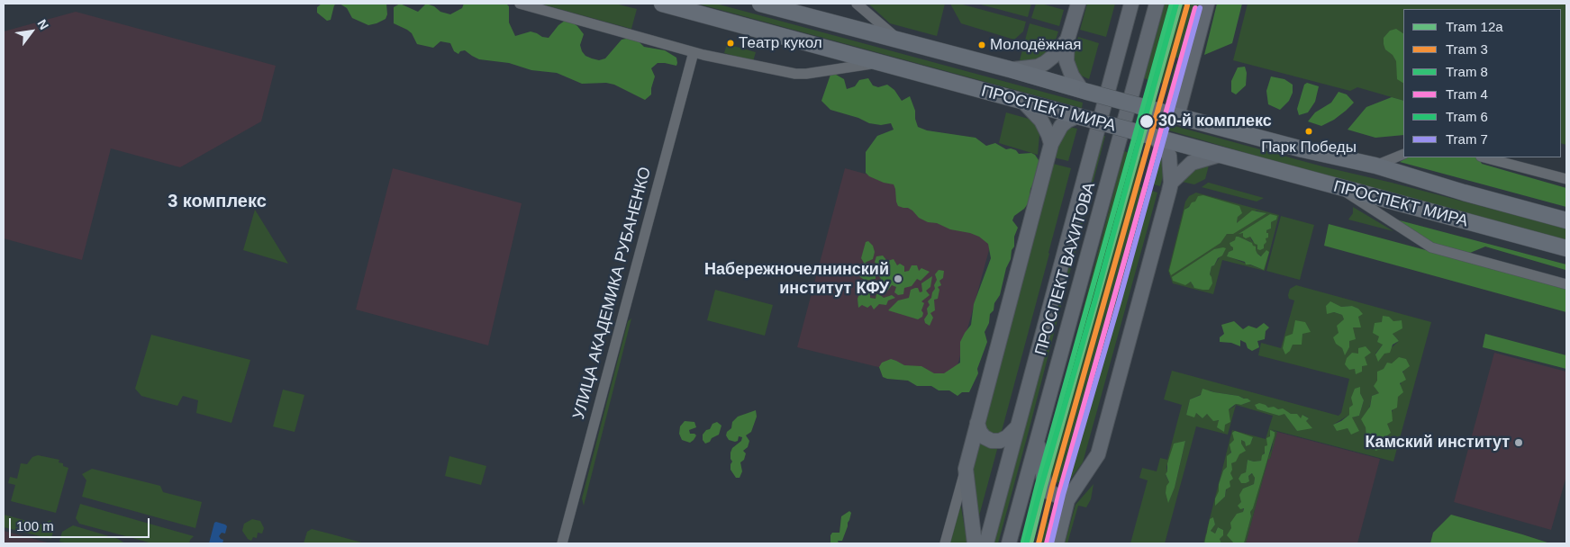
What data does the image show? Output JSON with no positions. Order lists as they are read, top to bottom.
{
  "streets": {
    "main road": ["ПРОСПЕКТ МИРА", "ПРОСПЕКТ ВАХИТОВА"],
    "street": ["УЛИЦА АКАДЕМИКА РУБАНЕНКО"]
  },
  "districts": ["3 комплекс"],
  "places": [
    "Театр кукол",
    "Молодёжная",
    "30-й комплекс",
    "Парк Победы",
    "Набережночелнинский институт КФУ",
    "Камский институт"
  ],
  "lines": [
    "tram line 12а",
    "tram line 8",
    "tram line 6",
    "tram line 3",
    "tram line 4",
    "tram line 7"
  ],
  "legend": [
    "Tram 12а",
    "Tram 3",
    "Tram 8",
    "Tram 4",
    "Tram 6",
    "Tram 7"
  ],
  "scale_bar": "100 m",
  "north": "top right"
}
